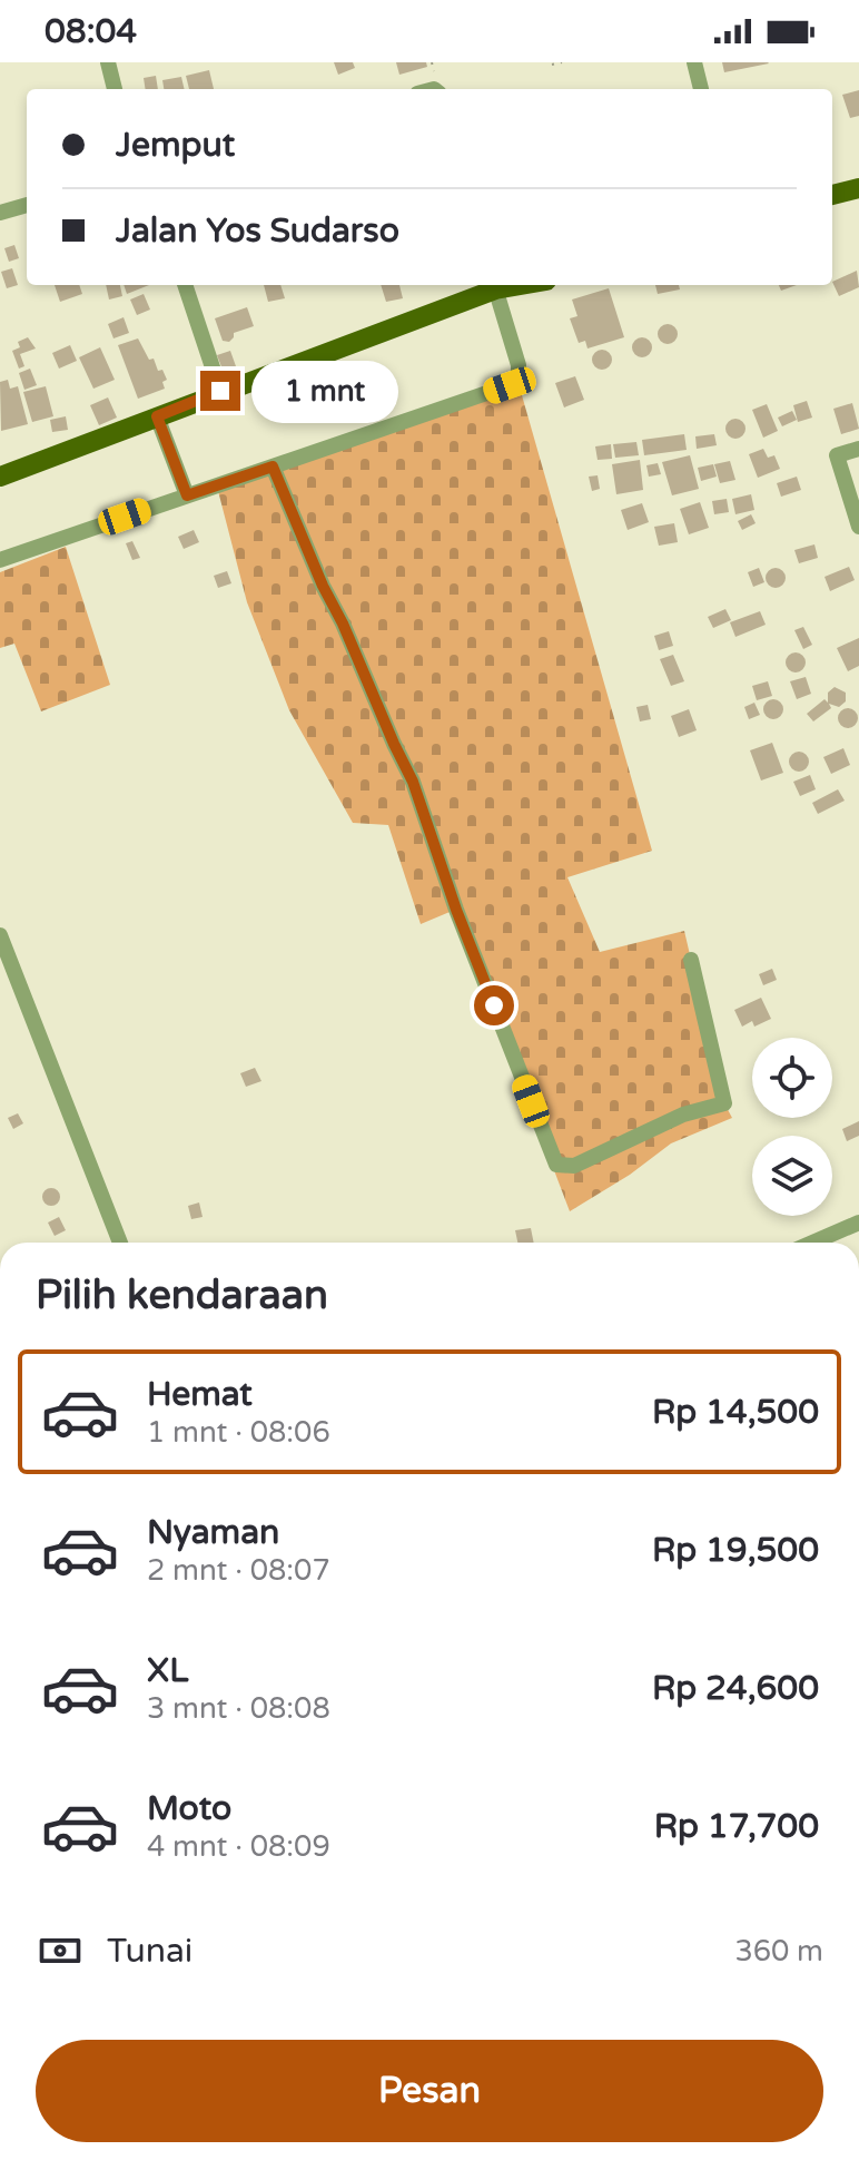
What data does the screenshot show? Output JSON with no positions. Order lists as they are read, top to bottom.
{
  "page": {
    "status": "08:04",
    "banner": ["Jemput", "Jalan Yos Sudarso"],
    "bubble": "1 mnt",
    "heading": "Pilih kendaraan",
    "list": [
      {
        "name": "Hemat",
        "note": "1 mnt · 08:06",
        "value": "Rp 14,500"
      },
      {
        "name": "Nyaman",
        "note": "2 mnt · 08:07",
        "value": "Rp 19,500"
      },
      {
        "name": "XL",
        "note": "3 mnt · 08:08",
        "value": "Rp 24,600"
      },
      {
        "name": "Moto",
        "note": "4 mnt · 08:09",
        "value": "Rp 17,700"
      }
    ],
    "pay": ["Tunai", "360 m"],
    "buttons": "Pesan"
  }
}
